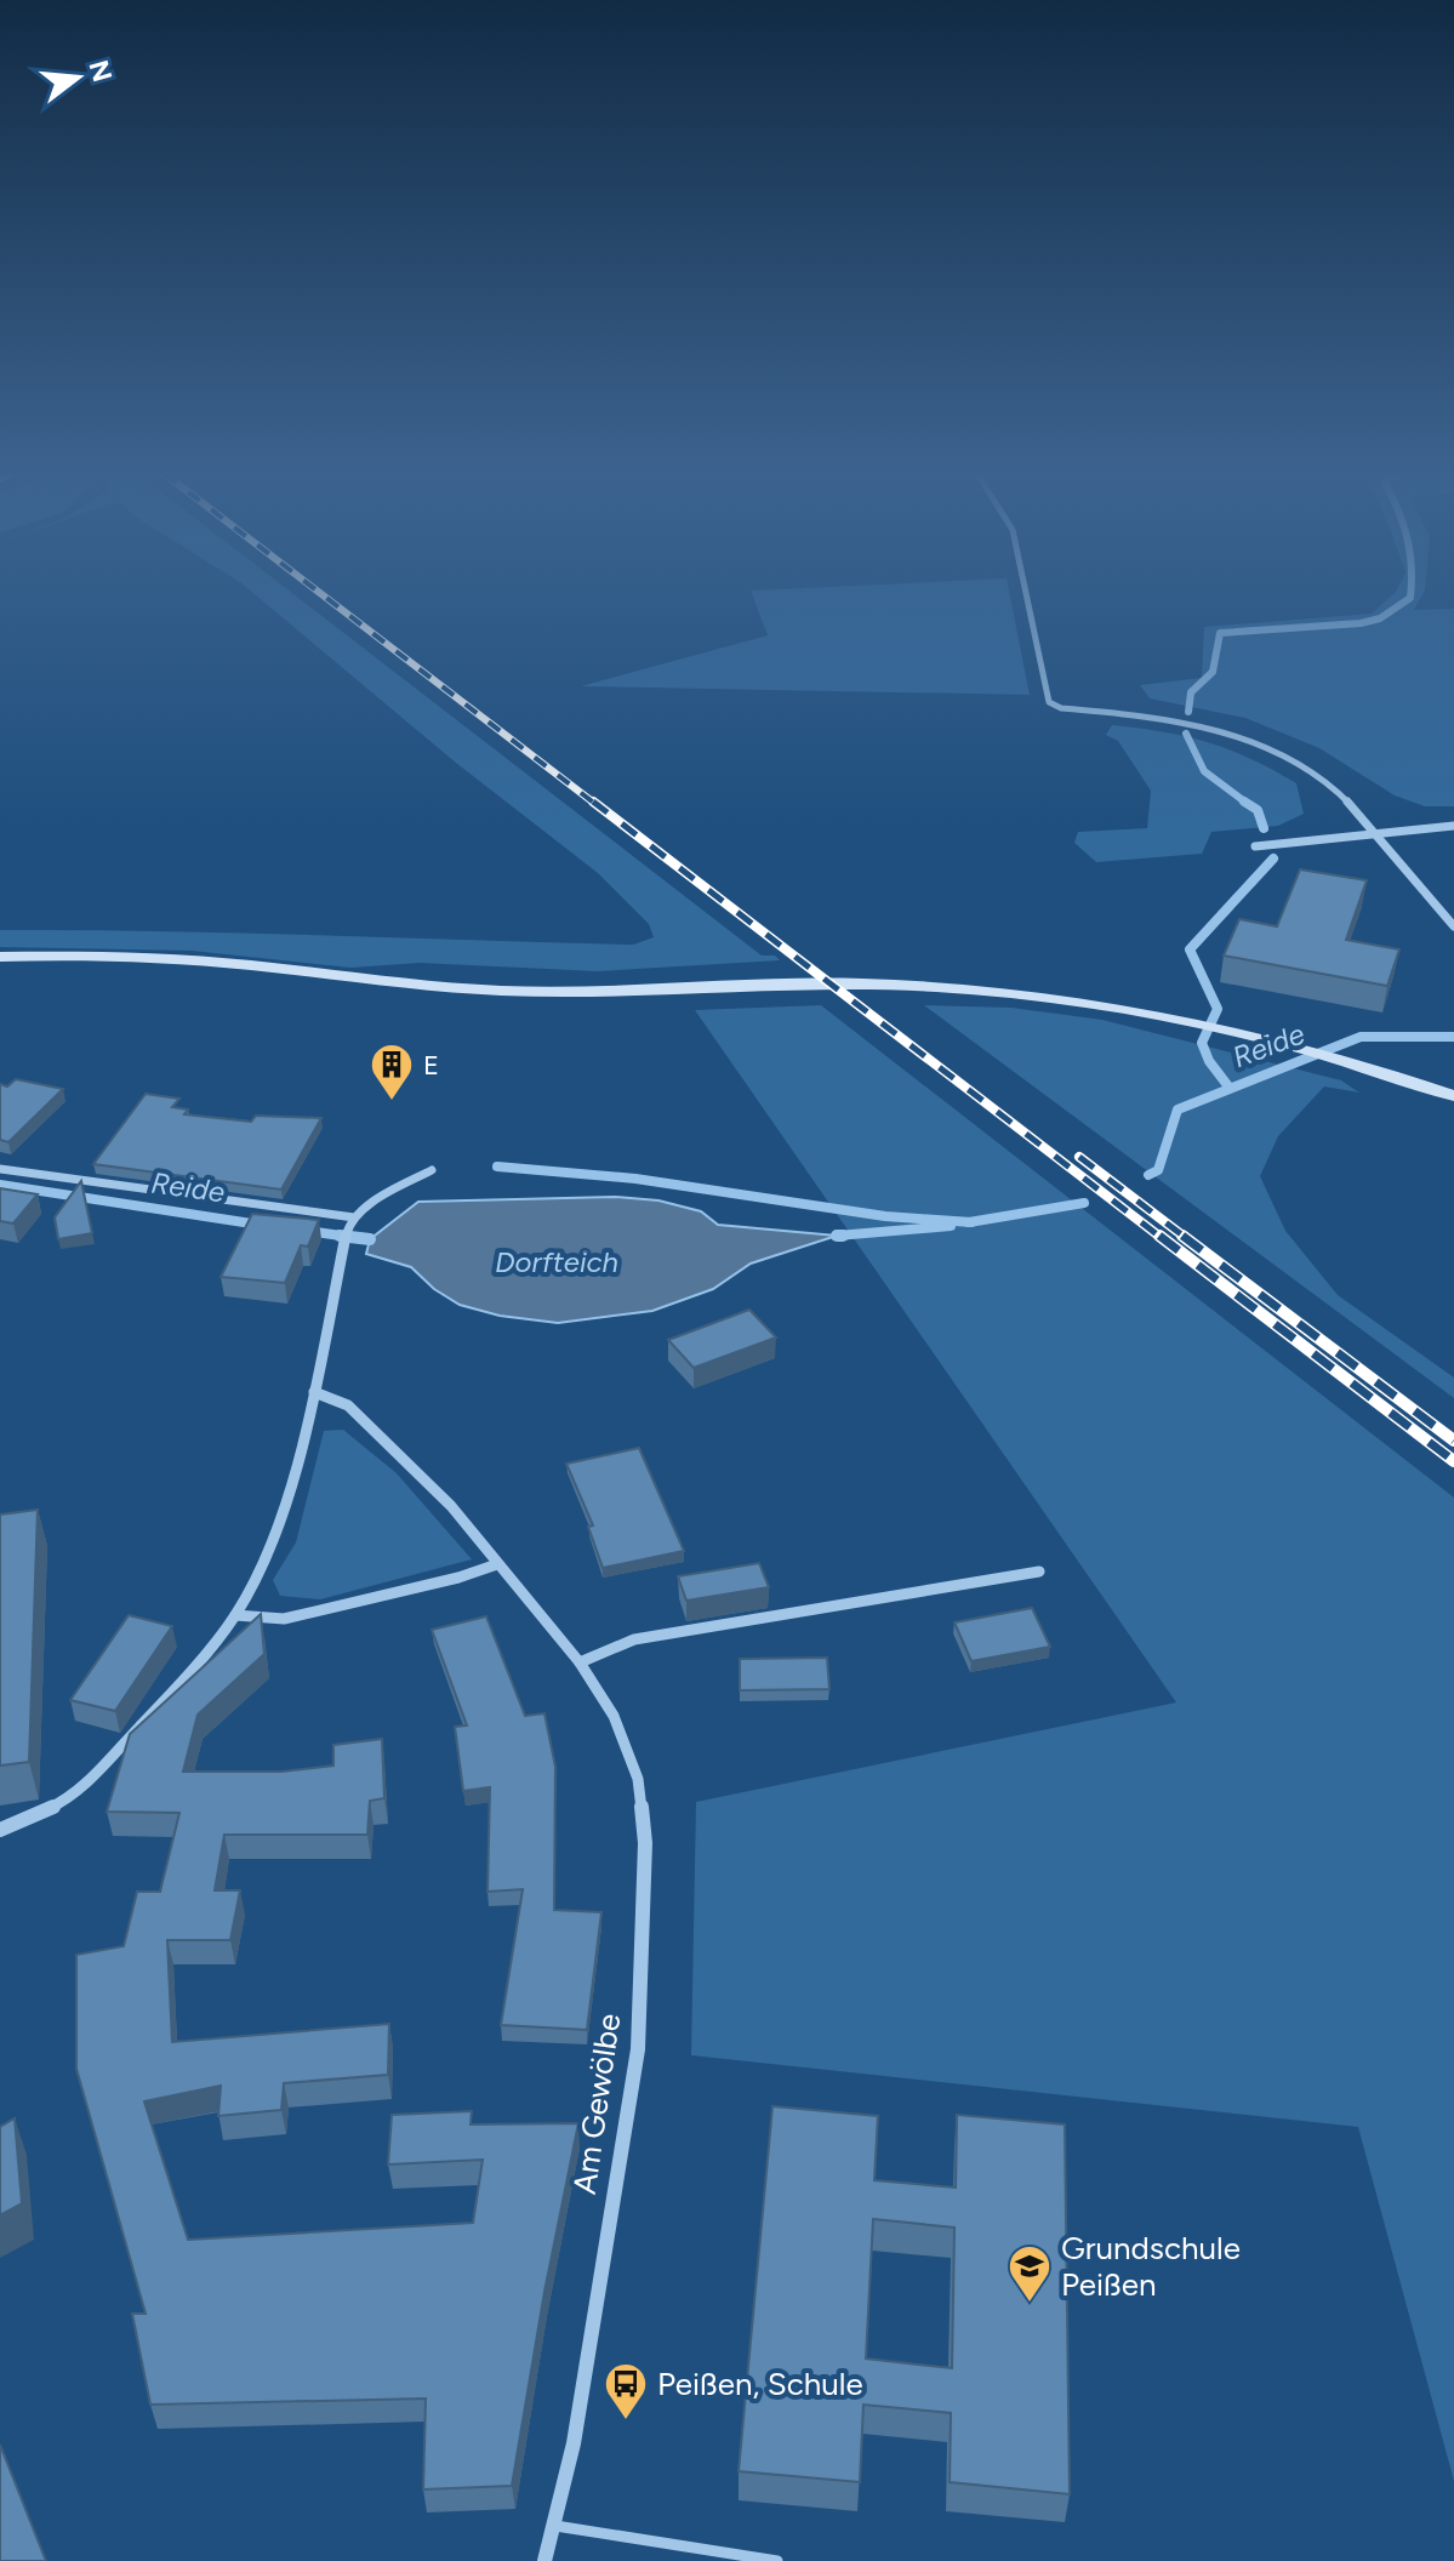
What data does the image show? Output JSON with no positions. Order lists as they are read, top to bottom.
{
  "streets": {
    "street": ["Am Gewölbe"]
  },
  "water": ["Reide", "Dorfteich"],
  "places": {
    "building": ["E"],
    "school or university": ["Grundschule Peißen"],
    "bus stop": ["Peißen, Schule"]
  },
  "north": "right"
}
